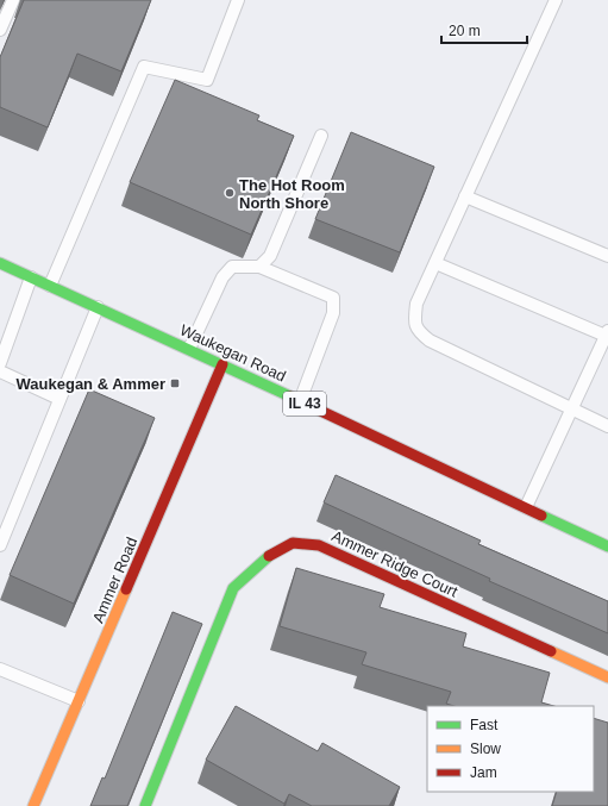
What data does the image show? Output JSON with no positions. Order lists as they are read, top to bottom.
{
  "streets": {
    "street": [
      "Waukegan Road",
      "IL 43",
      "Ammer Ridge Court",
      "Ammer Road"
    ]
  },
  "crossings": [
    ["Waukegan Road", "Ammer Road"]
  ],
  "places": {
    "other": ["The Hot Room North Shore"],
    "transit": ["Waukegan & Ammer"]
  },
  "legend": ["Fast", "Slow", "Jam"],
  "scale_bar": "20 m"
}
